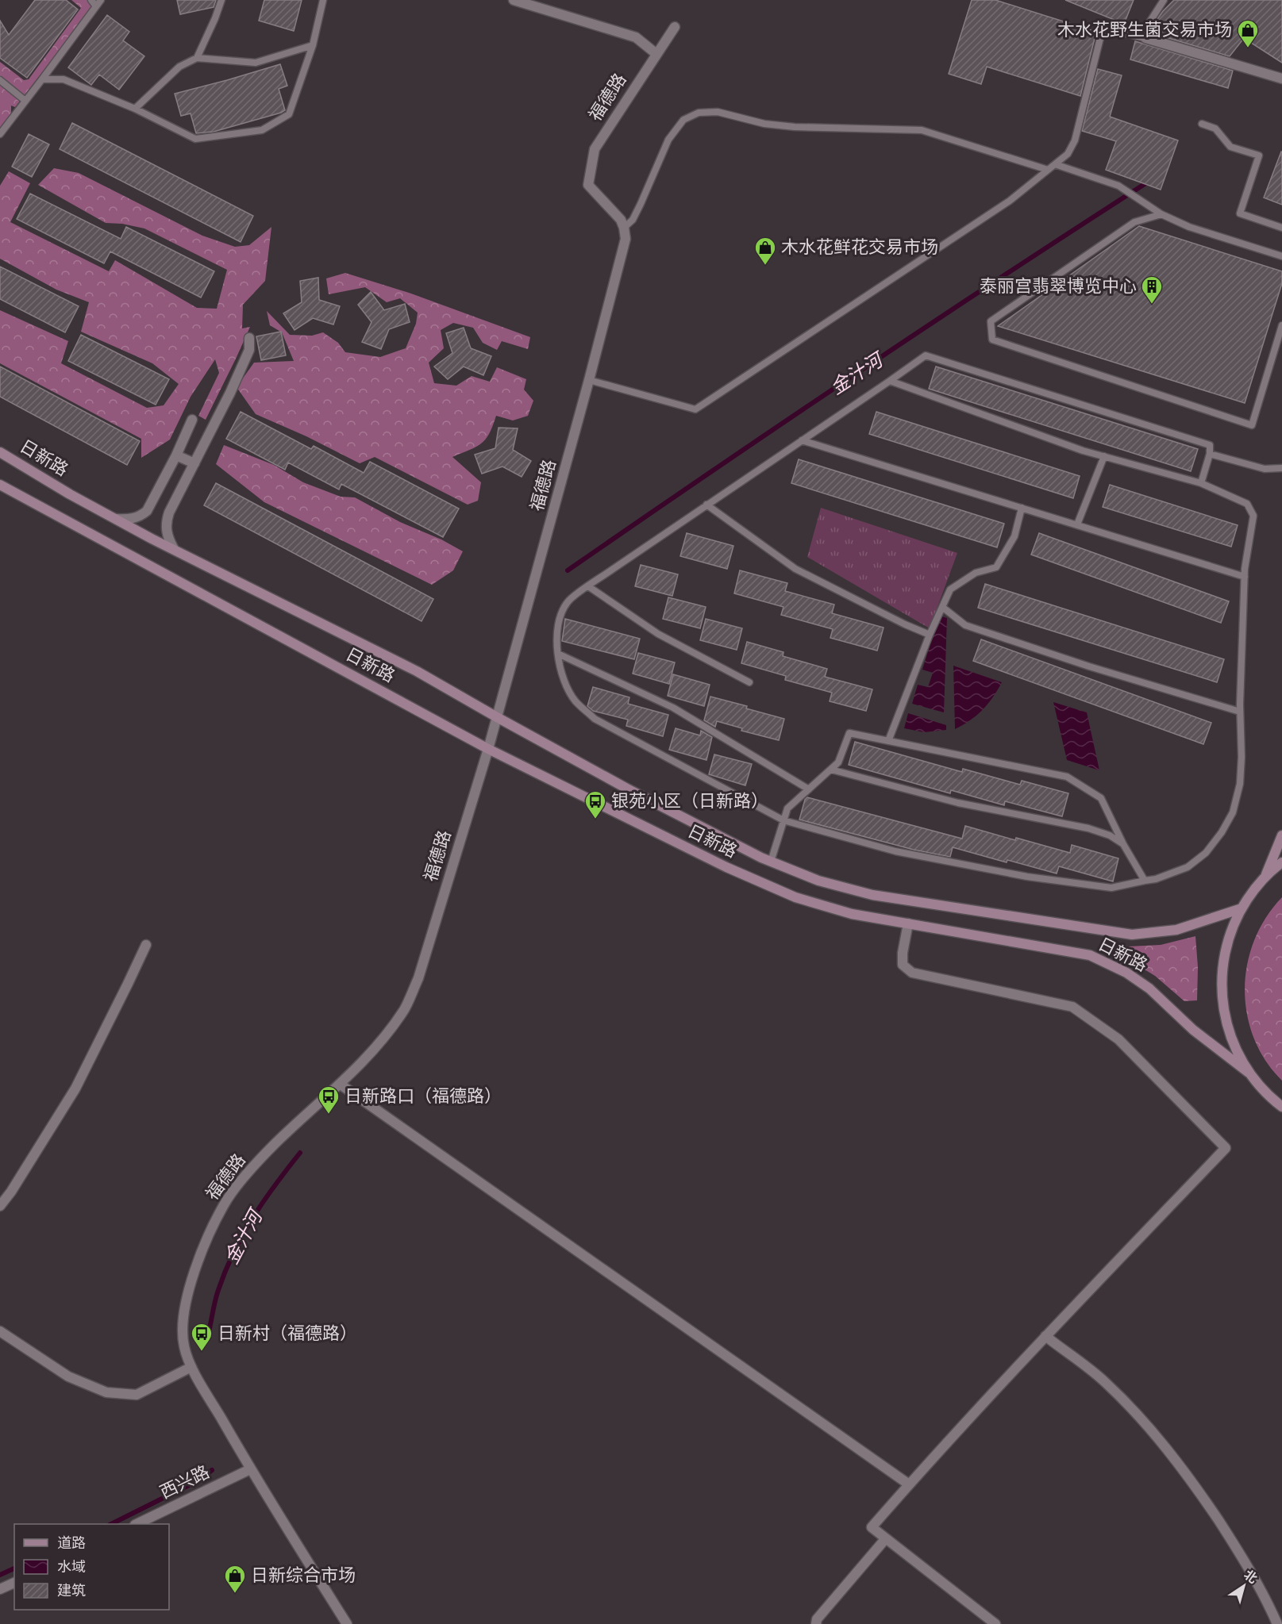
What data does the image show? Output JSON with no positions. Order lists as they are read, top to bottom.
{
  "streets": {
    "main road": ["日新路"],
    "street": ["福德路", "西兴路"]
  },
  "crossings": [
    ["福德路", "日新路"],
    ["福德路", "西兴路"]
  ],
  "water": ["金汁河"],
  "places": {
    "shop": ["木水花野生菌交易市场", "木水花鲜花交易市场", "日新综合市场"],
    "building": ["泰丽宫翡翠博览中心"],
    "bus stop": ["银苑小区（日新路）", "日新路口（福德路）", "日新村（福德路）"]
  },
  "legend": ["道路", "水域", "建筑"],
  "north": "top right"
}
